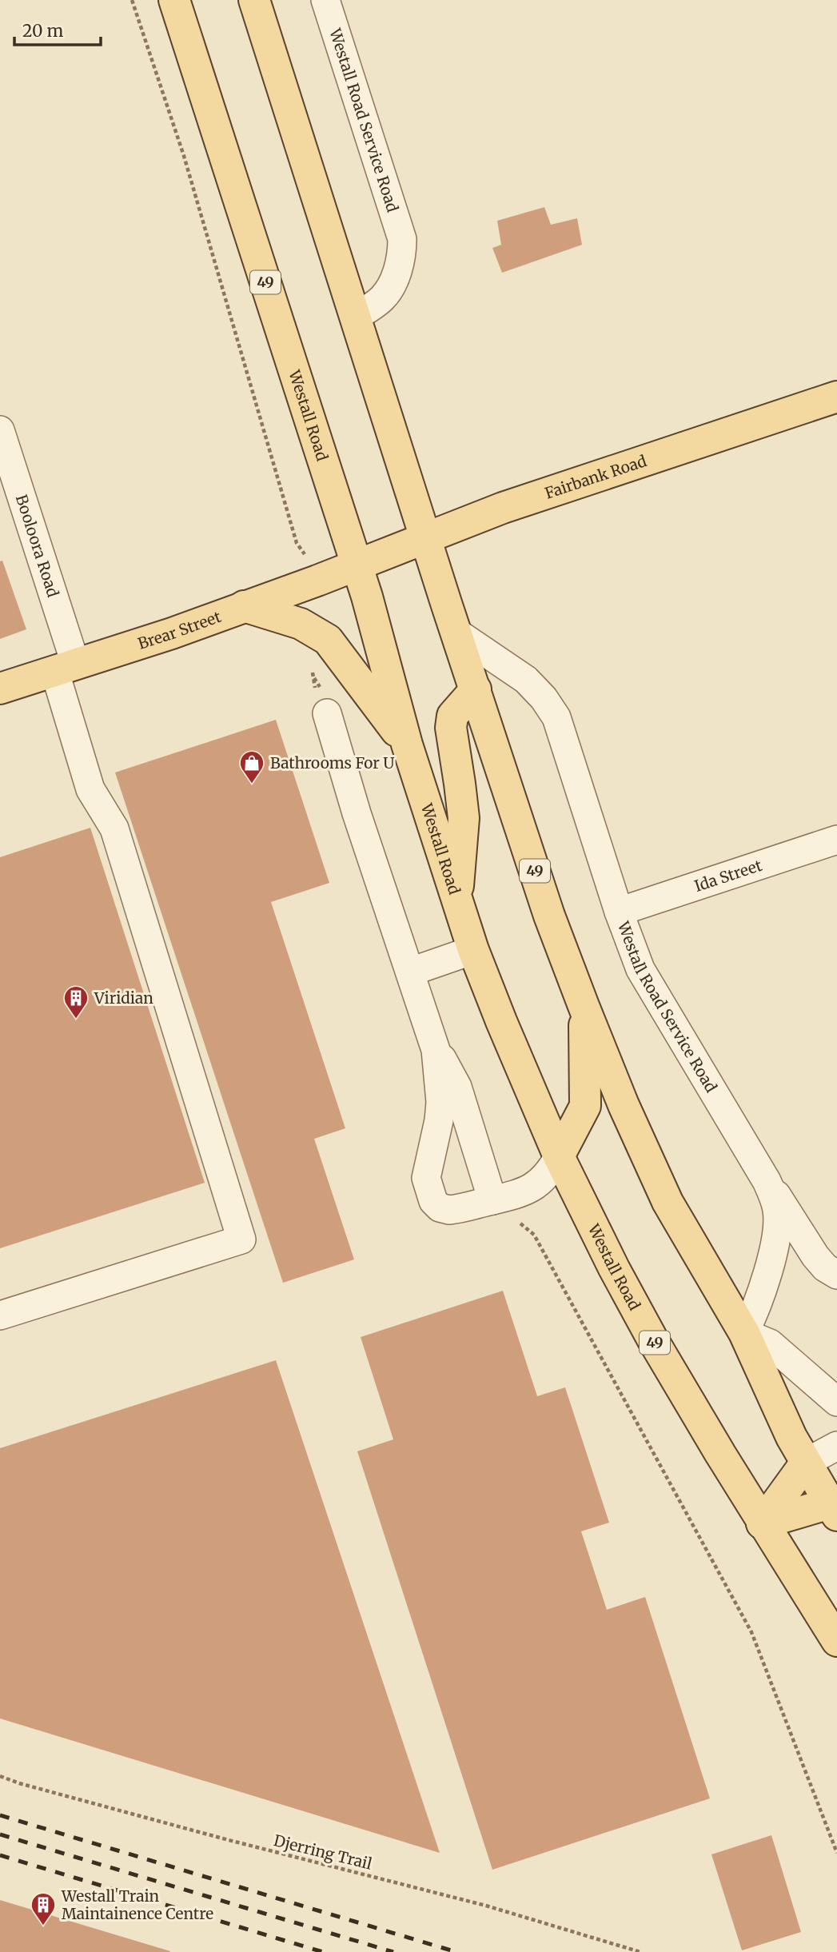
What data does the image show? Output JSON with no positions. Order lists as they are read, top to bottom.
{
  "streets": {
    "main road": [
      "49",
      "Westall Road",
      "Fairbank Road",
      "Brear Street"
    ],
    "street": ["Westall Road Service Road", "Booloora Road", "Ida Street"],
    "path": ["Djerring Trail"]
  },
  "crossings": [
    ["Westall Road Service Road", "49"],
    ["Westall Road Service Road", "Ida Street"],
    ["49", "Fairbank Road"],
    ["Westall Road", "Fairbank Road"],
    ["Westall Road", "Brear Street"],
    ["Fairbank Road", "Brear Street"],
    ["Booloora Road", "Brear Street"]
  ],
  "places": {
    "shop": ["Bathrooms For U"],
    "building": ["Viridian", "Westall Train Maintainence Centre"]
  },
  "scale_bar": "20 m"
}
